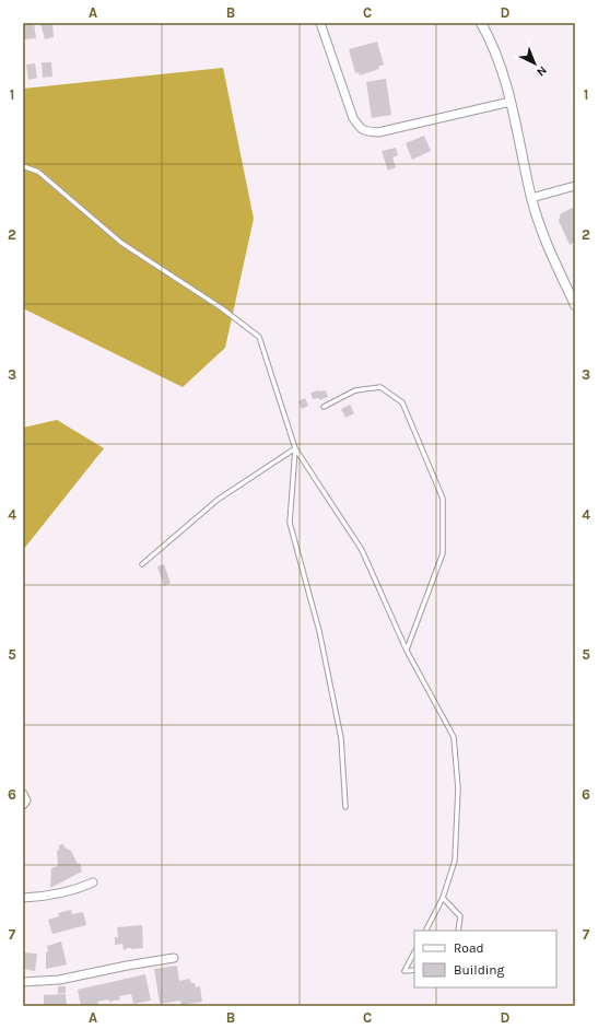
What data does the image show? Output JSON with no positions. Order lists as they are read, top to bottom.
{
  "legend": ["Road", "Building"],
  "north": "bottom right",
  "grid": {
    "columns": [
      "A",
      "B",
      "C",
      "D"
    ],
    "rows": [
      "1",
      "2",
      "3",
      "4",
      "5",
      "6",
      "7"
    ]
  }
}
